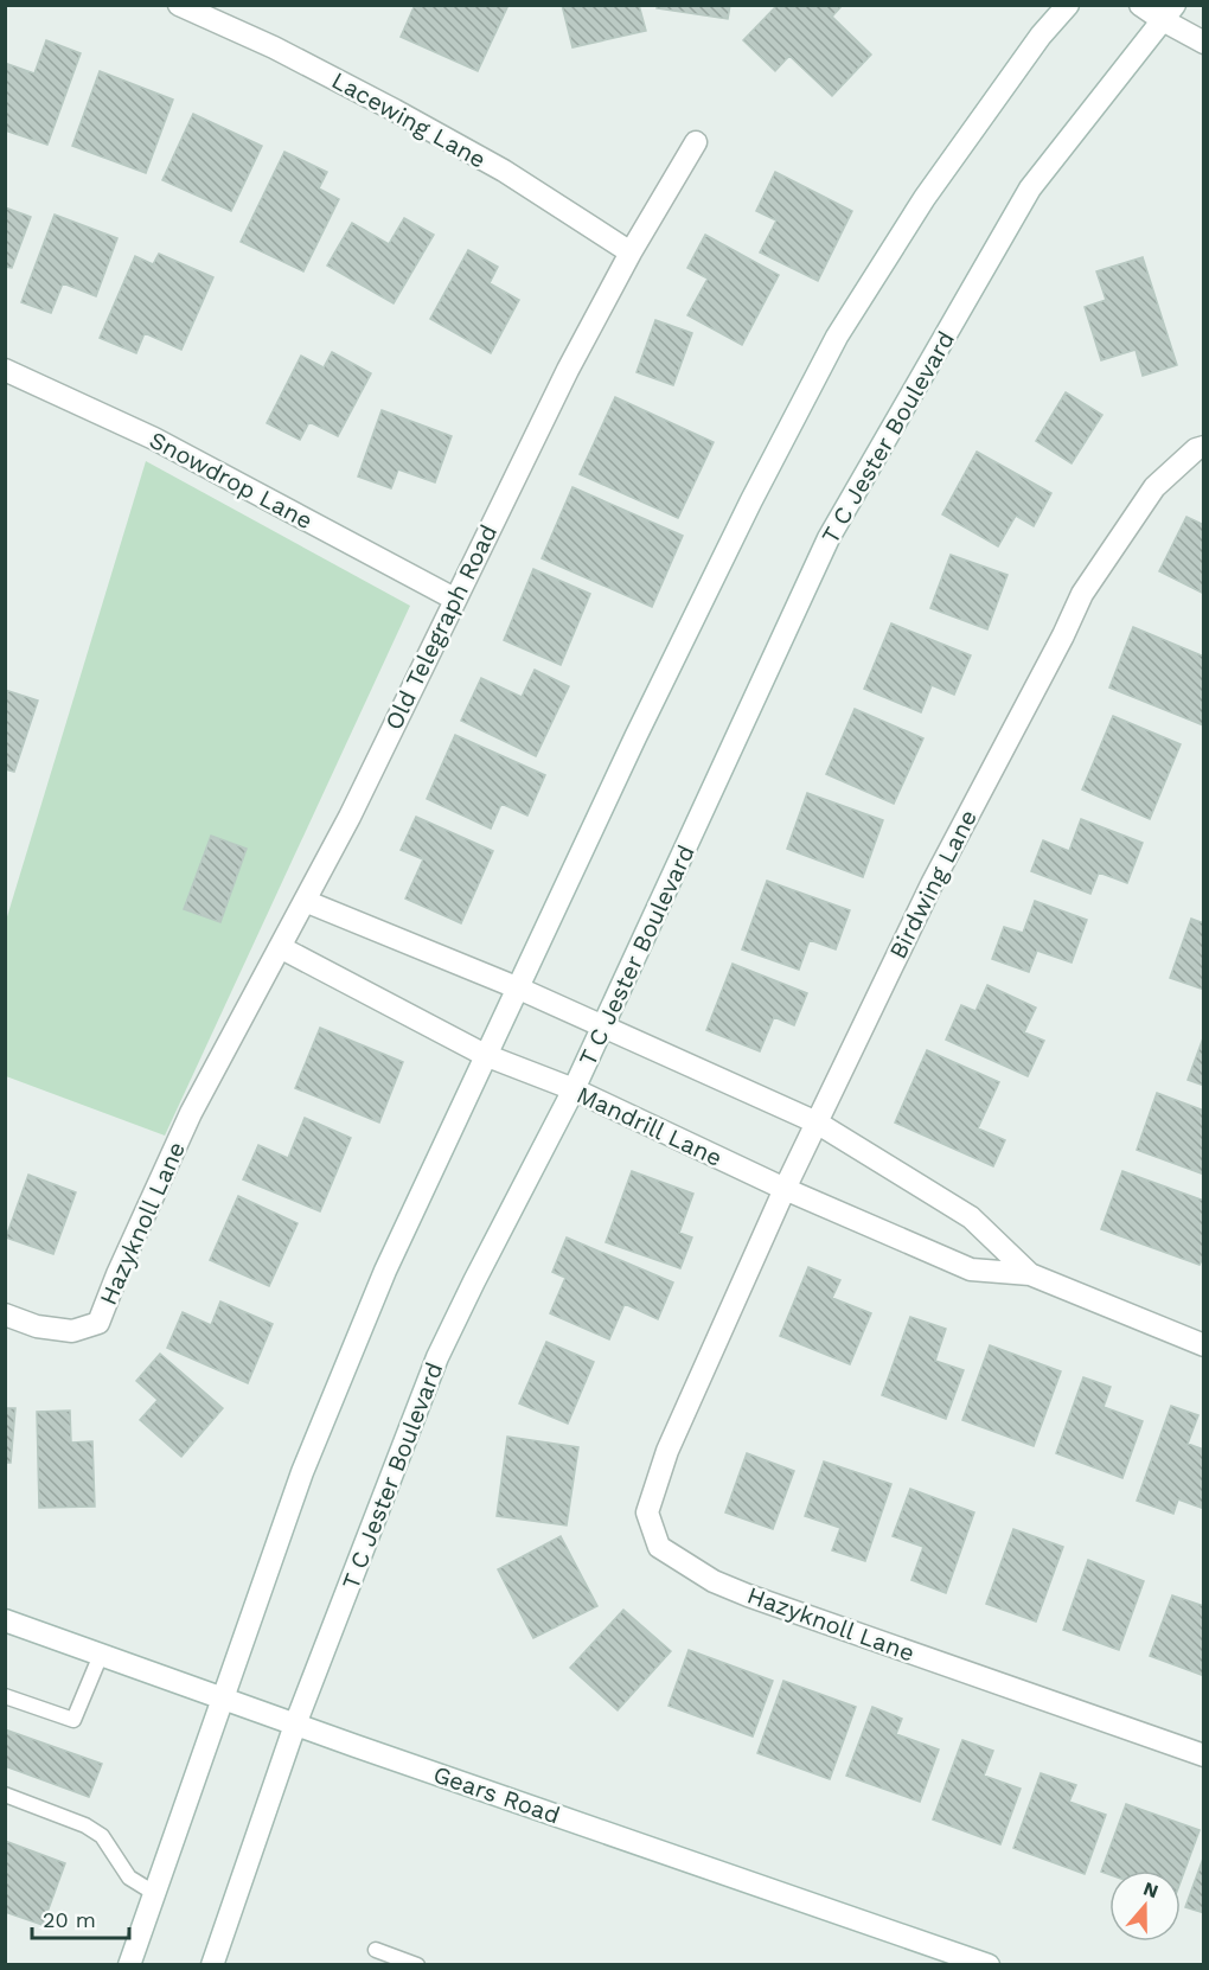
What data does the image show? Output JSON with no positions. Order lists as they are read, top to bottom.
{
  "streets": {
    "street": [
      "Lacewing Lane",
      "T C Jester Boulevard",
      "Snowdrop Lane",
      "Old Telegraph Road",
      "Birdwing Lane",
      "Mandrill Lane",
      "Hazyknoll Lane",
      "Gears Road"
    ]
  },
  "crossings": [
    ["Lacewing Lane", "Old Telegraph Road"],
    ["T C Jester Boulevard", "Mandrill Lane"],
    ["T C Jester Boulevard", "Gears Road"],
    ["Snowdrop Lane", "Old Telegraph Road"],
    ["Old Telegraph Road", "Mandrill Lane"],
    ["Old Telegraph Road", "Hazyknoll Lane"],
    ["Birdwing Lane", "Mandrill Lane"],
    ["Birdwing Lane", "Hazyknoll Lane"]
  ],
  "scale_bar": "20 m",
  "north": "top"
}
